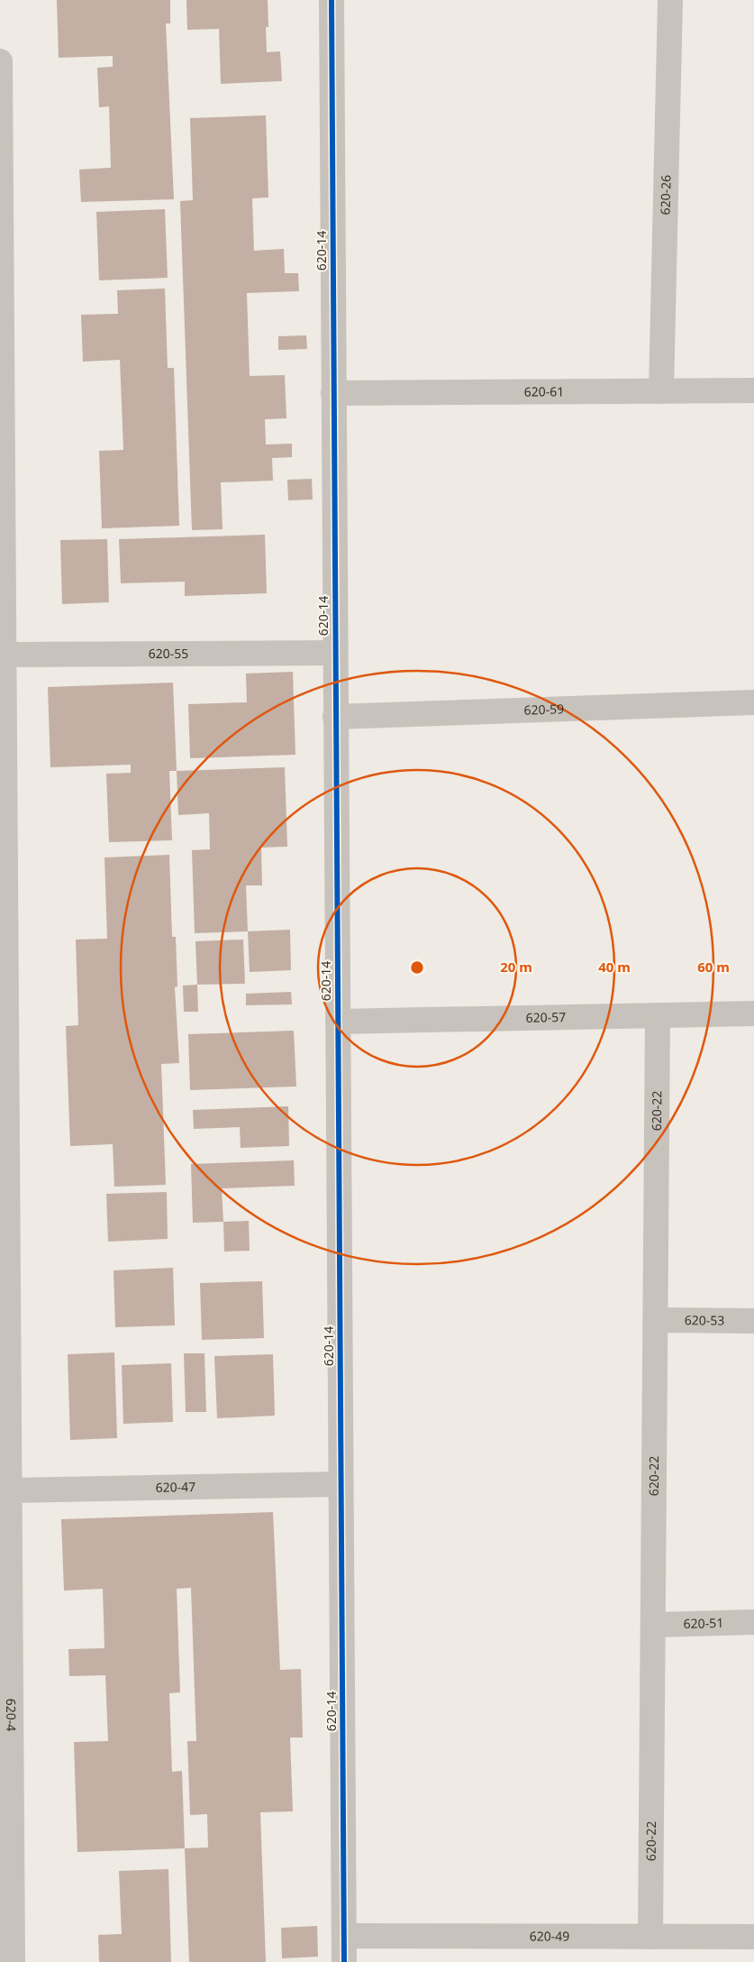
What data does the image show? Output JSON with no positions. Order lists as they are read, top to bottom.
{
  "streets": {
    "street": [
      "620-26",
      "620-14",
      "620-61",
      "620-55",
      "620-59",
      "620-57",
      "620-22",
      "620-53",
      "620-47",
      "620-51",
      "620-4",
      "620-49"
    ]
  },
  "crossings": [
    ["620-26", "620-61"],
    ["620-14", "620-61"],
    ["620-14", "620-55"],
    ["620-14", "620-59"],
    ["620-14", "620-57"],
    ["620-14", "620-47"],
    ["620-14", "620-49"],
    ["620-55", "620-4"],
    ["620-57", "620-22"],
    ["620-22", "620-53"],
    ["620-22", "620-51"],
    ["620-22", "620-49"],
    ["620-47", "620-4"]
  ],
  "rings": ["20 m", "40 m", "60 m"]
}
